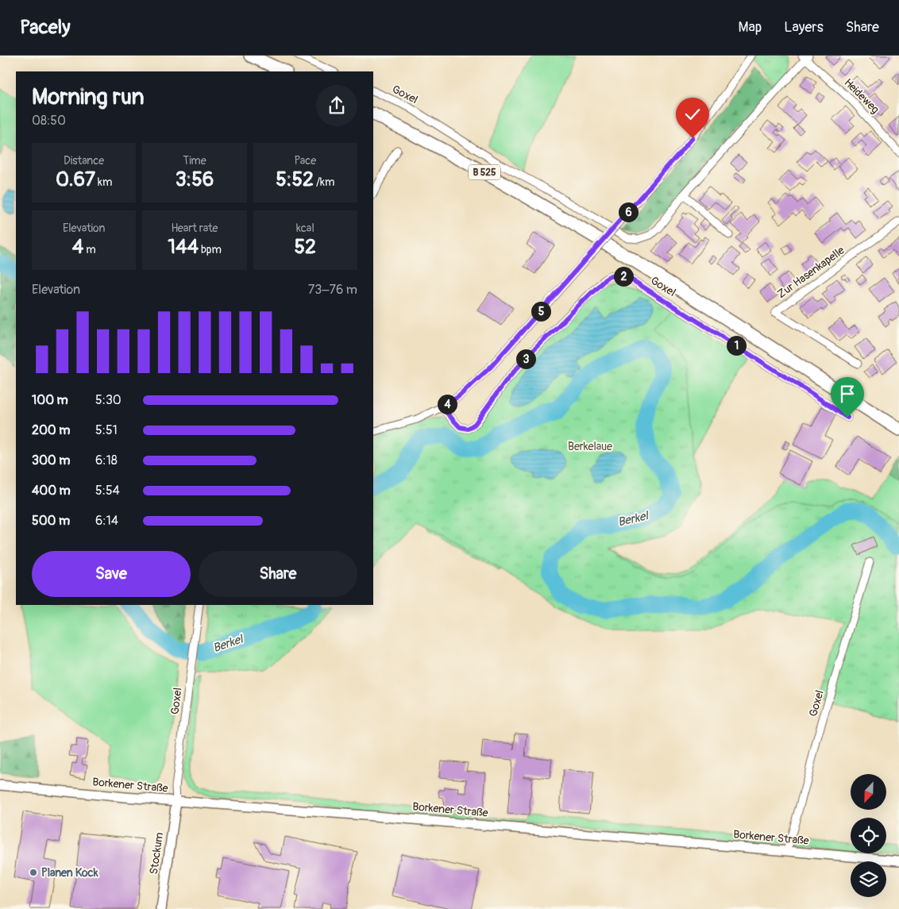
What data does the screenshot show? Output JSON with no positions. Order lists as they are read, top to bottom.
{
  "streets": {
    "main road": ["B 525"],
    "street": [
      "Goxel",
      "Heideweg",
      "Zur Hasenkapelle",
      "Borkener Straße",
      "Stockum"
    ]
  },
  "crossings": [
    ["Goxel", "Heideweg"],
    ["Goxel", "Borkener Straße"],
    ["Goxel", "Stockum"],
    ["Borkener Straße", "Stockum"]
  ],
  "water": ["Berkel"],
  "parks": ["Berkelaue"],
  "places": ["Planen Kock"],
  "north": "bottom left",
  "page": {
    "header": "Pacely",
    "nav": ["Map", "Layers", "Share"],
    "heading": ["Morning run", "08:50"],
    "stats": [
      ["Distance", "0.67 km"],
      ["Time", "3:56"],
      ["Pace", "5:52 /km"],
      ["Elevation", "4 m"],
      ["Heart rate", "144 bpm"],
      ["kcal", "52"]
    ],
    "pins": [
      "6",
      "2",
      "5",
      "1",
      "3",
      "4"
    ],
    "chart": ["Elevation", "73–76 m"],
    "list": [
      {
        "name": "100 m",
        "note": "5:30"
      },
      {
        "name": "200 m",
        "note": "5:51"
      },
      {
        "name": "300 m",
        "note": "6:18"
      },
      {
        "name": "400 m",
        "note": "5:54"
      },
      {
        "name": "500 m",
        "note": "6:14"
      }
    ],
    "buttons": ["Save", "Share"]
  }
}
